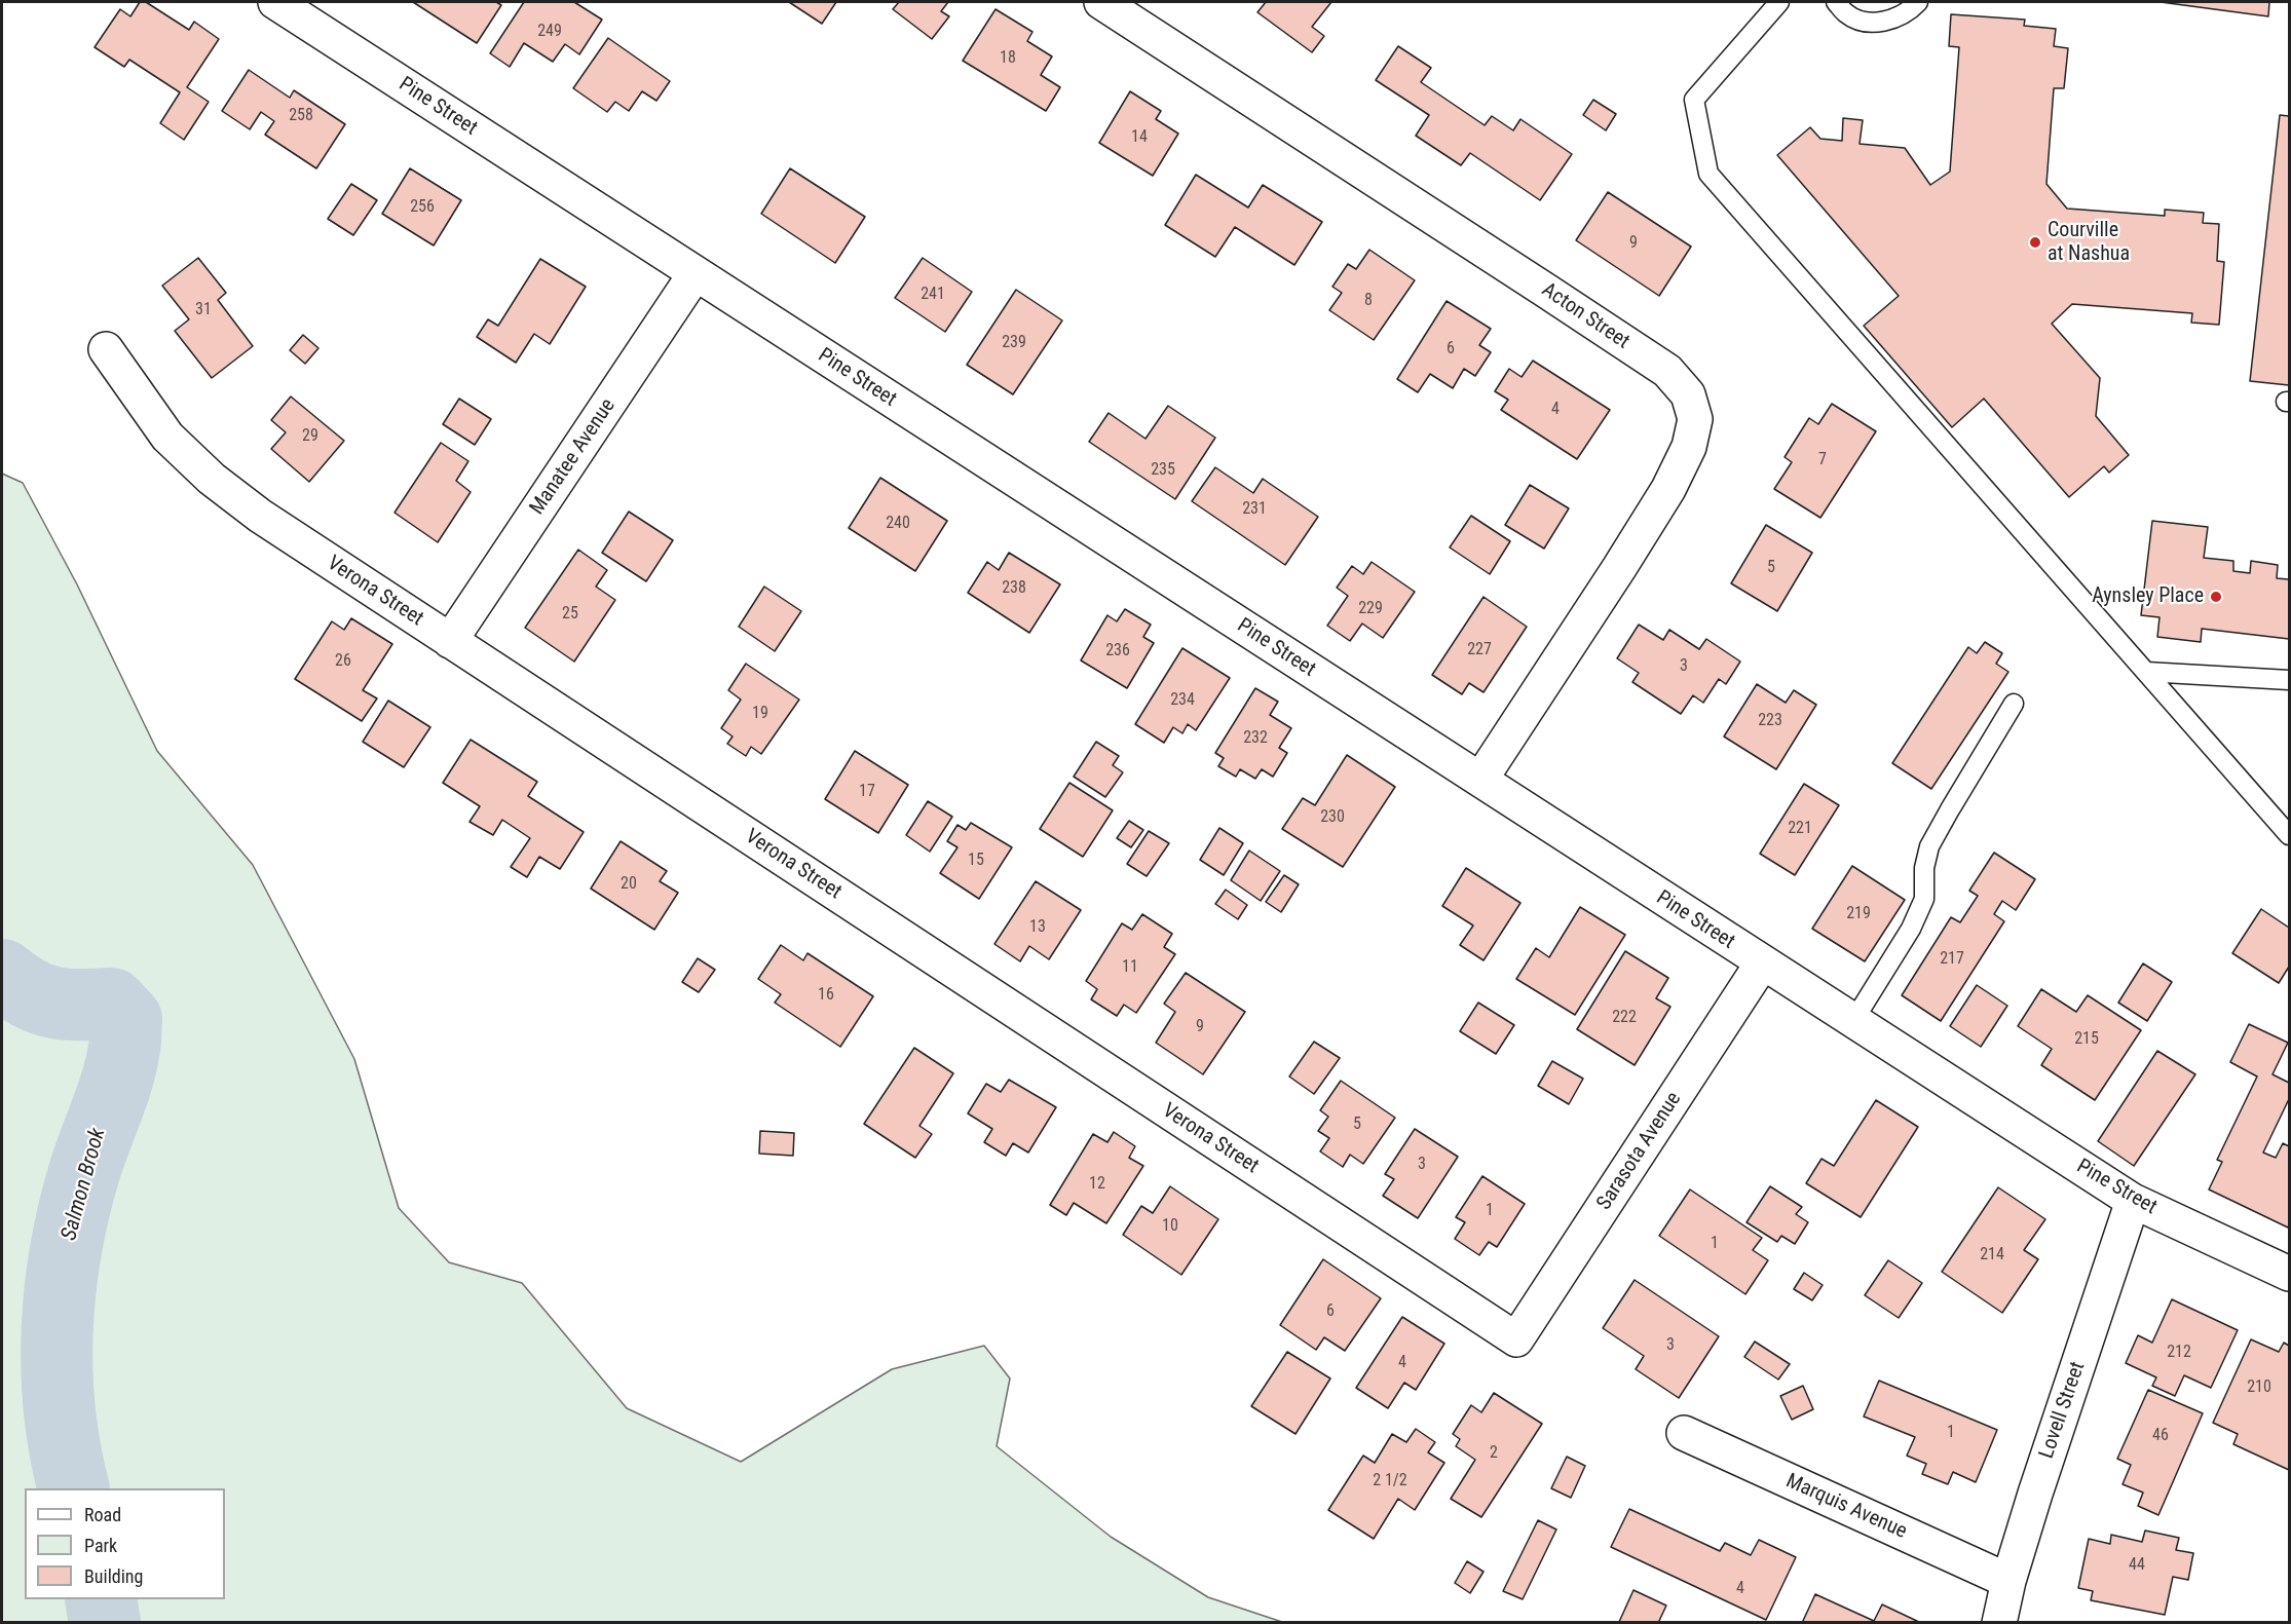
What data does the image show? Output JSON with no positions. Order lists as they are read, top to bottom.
{
  "streets": {
    "street": [
      "Pine Street",
      "Acton Street",
      "Manatee Avenue",
      "Verona Street",
      "Sarasota Avenue",
      "Lovell Street",
      "Marquis Avenue"
    ]
  },
  "crossings": [
    ["Pine Street", "Acton Street"],
    ["Pine Street", "Manatee Avenue"],
    ["Pine Street", "Sarasota Avenue"],
    ["Pine Street", "Lovell Street"],
    ["Manatee Avenue", "Verona Street"],
    ["Verona Street", "Sarasota Avenue"],
    ["Lovell Street", "Marquis Avenue"]
  ],
  "water": ["Salmon Brook"],
  "places": ["Courville at Nashua", "Aynsley Place"],
  "house_numbers": [
    "249",
    "18",
    "258",
    "14",
    "256",
    "9",
    "241",
    "8",
    "31",
    "239",
    "6",
    "4",
    "29",
    "7",
    "235",
    "231",
    "240",
    "5",
    "238",
    "229",
    "25",
    "227",
    "236",
    "26",
    "3",
    "234",
    "19",
    "223",
    "232",
    "17",
    "230",
    "221",
    "15",
    "20",
    "219",
    "13",
    "217",
    "11",
    "16",
    "222",
    "9",
    "215",
    "5",
    "3",
    "12",
    "1",
    "10",
    "1",
    "214",
    "6",
    "3",
    "212",
    "4",
    "210",
    "1",
    "46",
    "2",
    "2 1/2",
    "44",
    "4"
  ],
  "legend": ["Road", "Park", "Building"]
}
